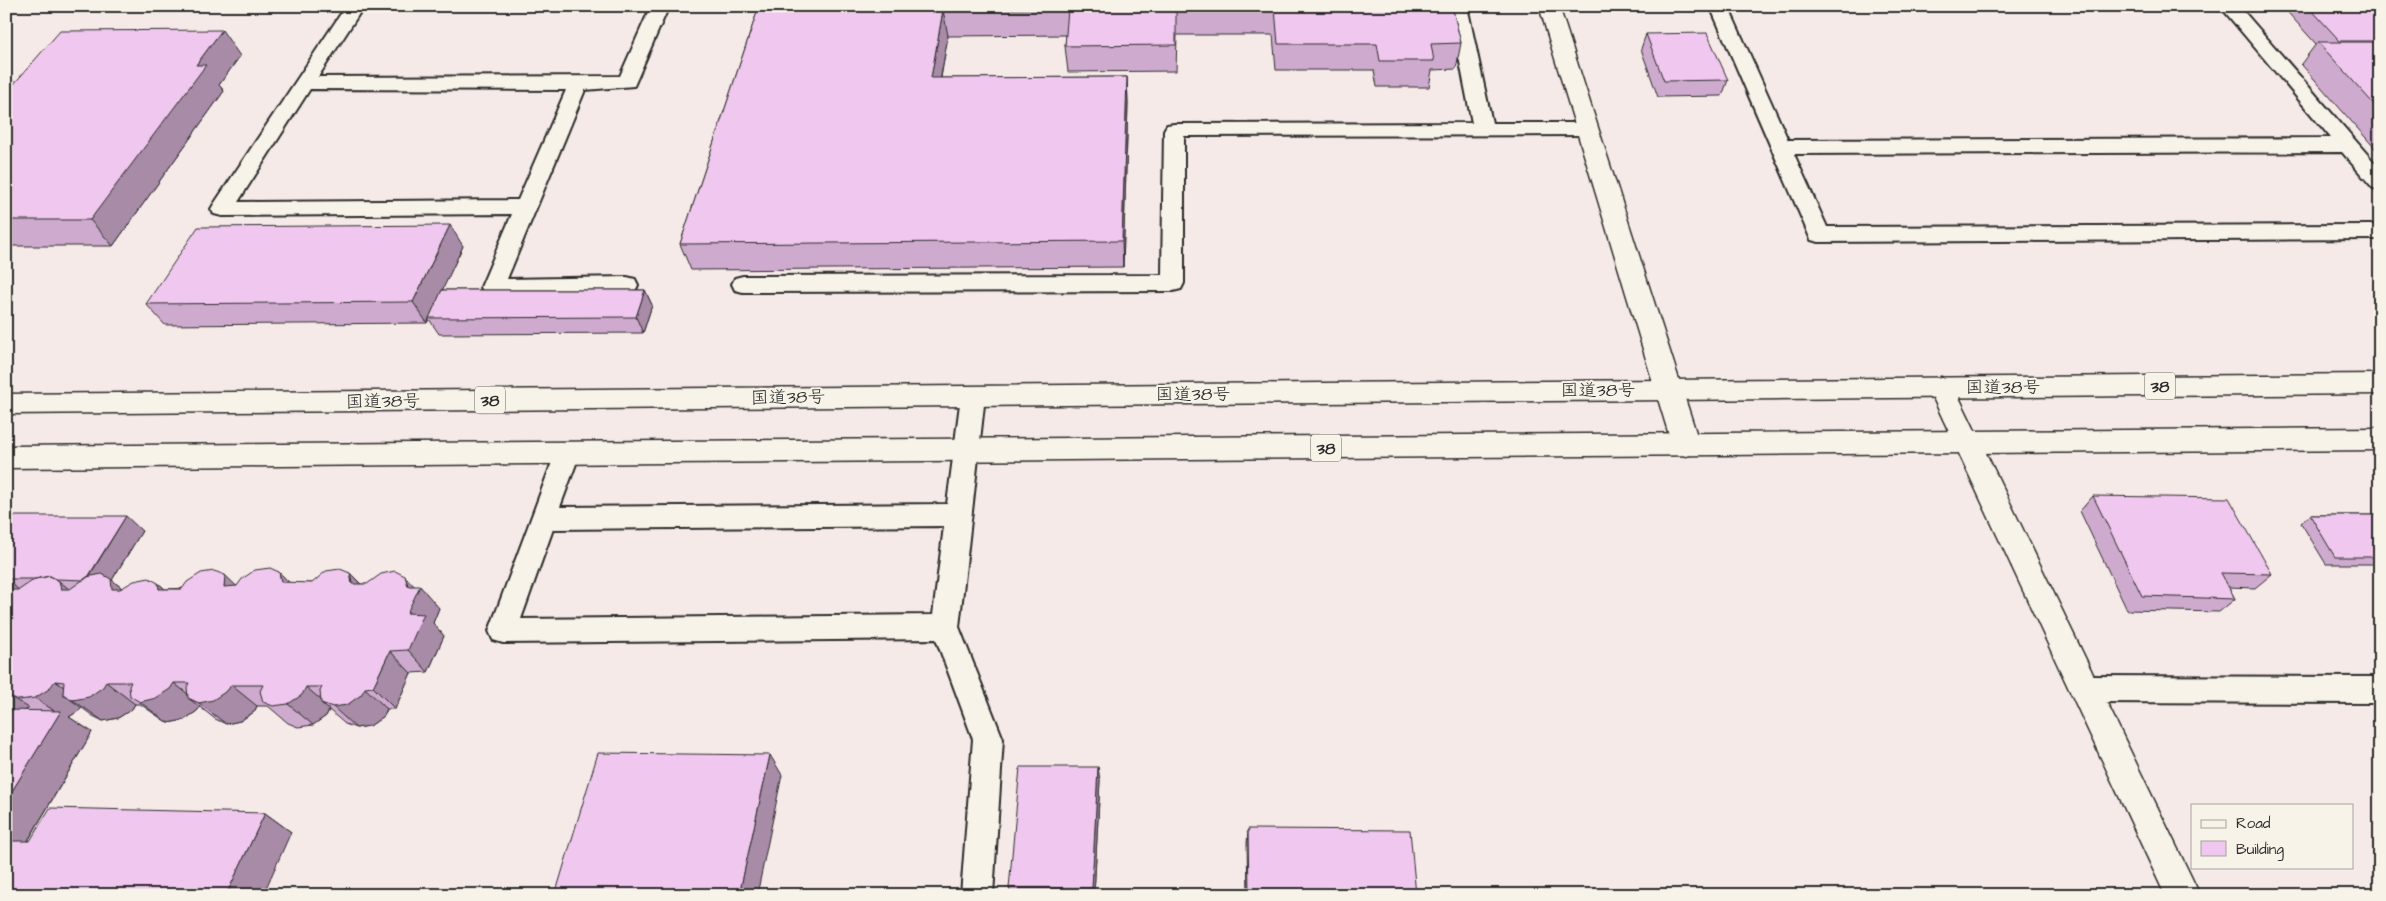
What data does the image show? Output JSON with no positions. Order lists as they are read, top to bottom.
{
  "streets": {
    "main road": ["38", "国道38号"]
  },
  "legend": ["Road", "Building"]
}
